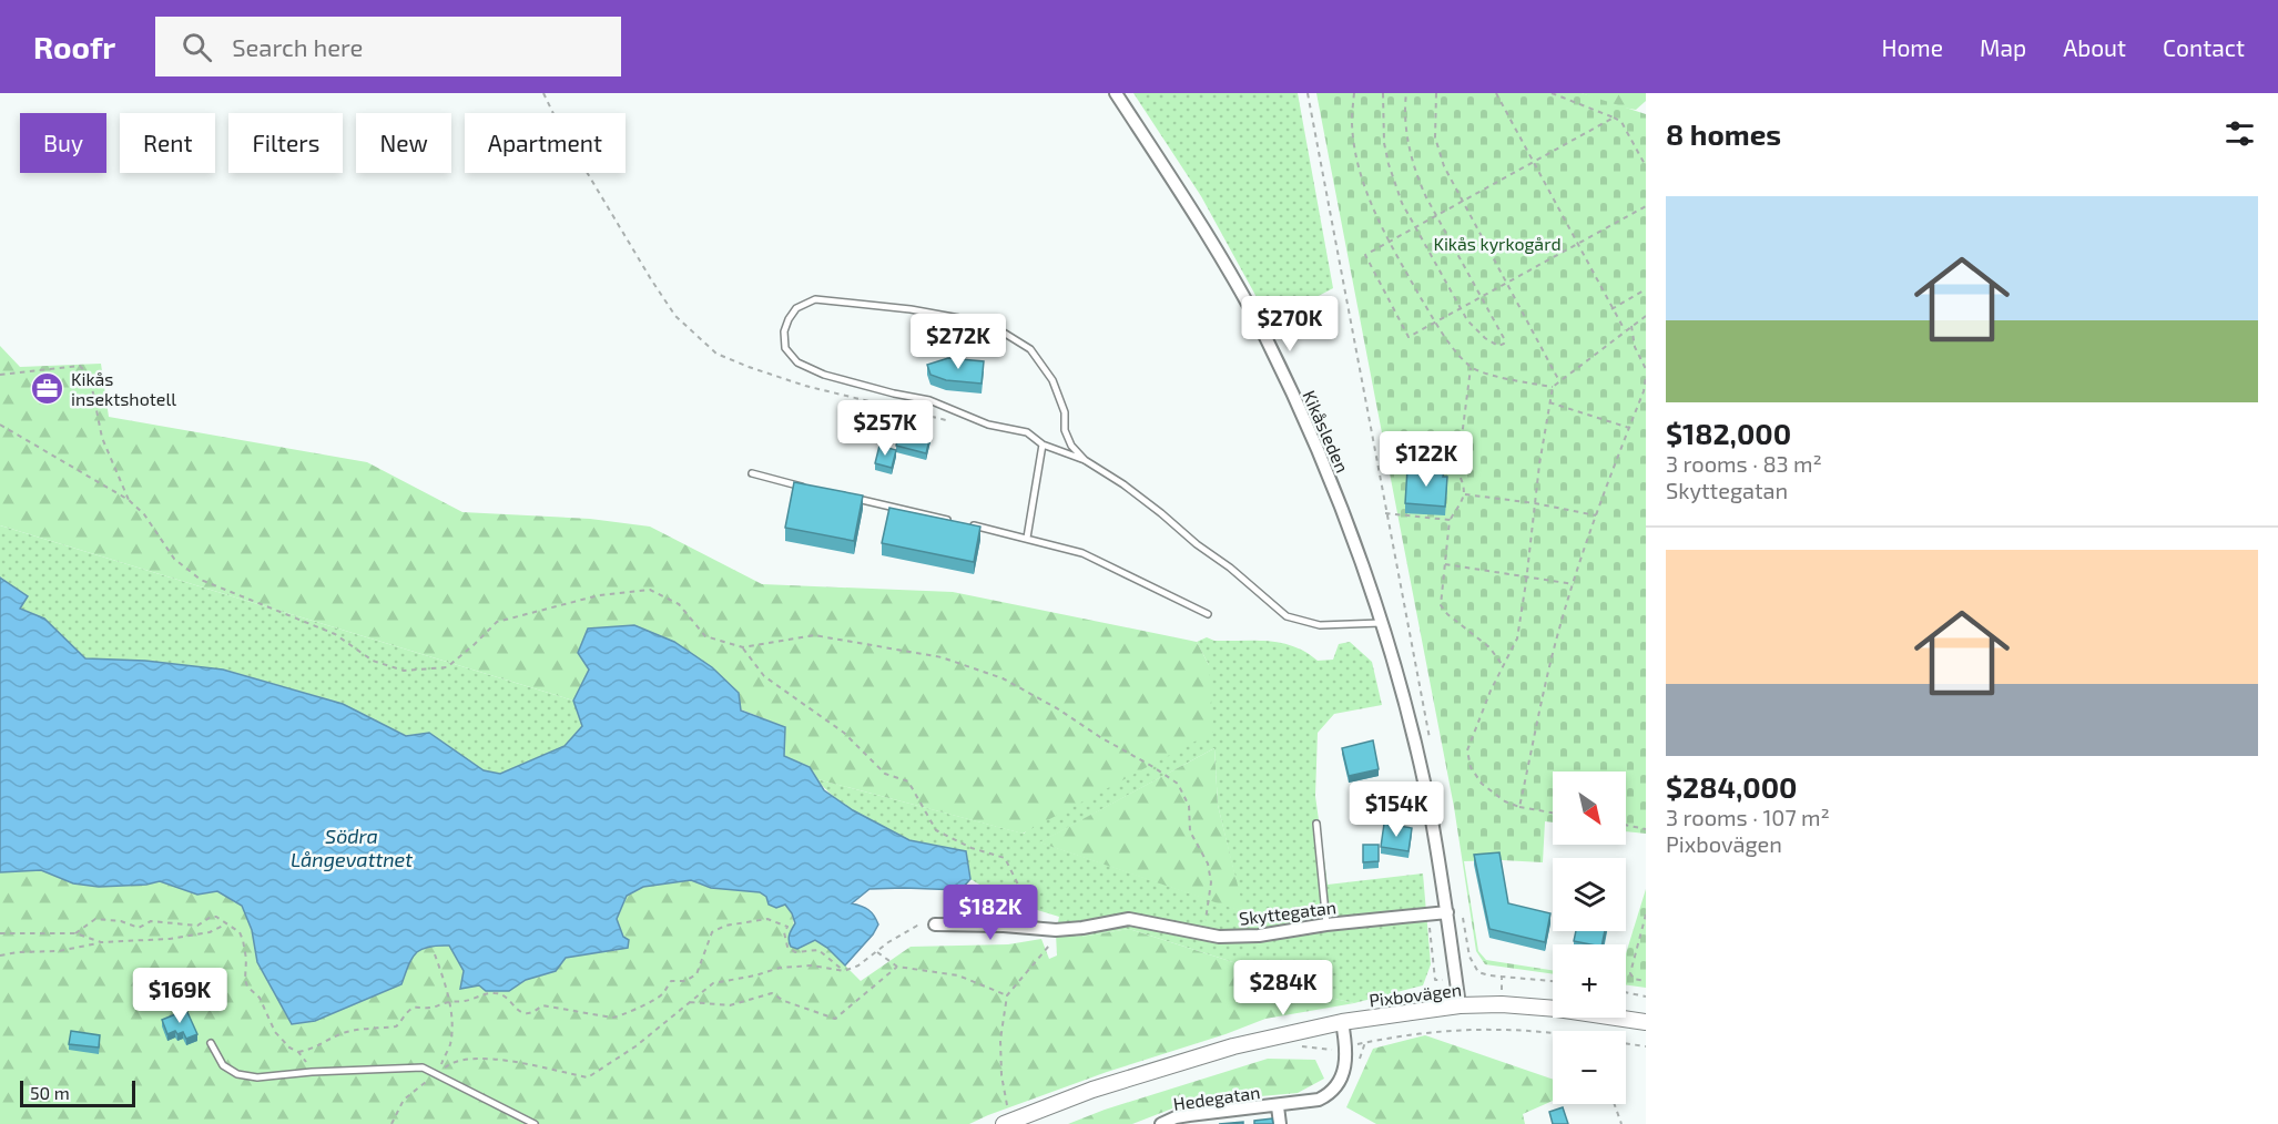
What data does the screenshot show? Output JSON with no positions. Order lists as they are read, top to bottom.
{
  "streets": {
    "street": [
      "Kikåsleden",
      "Skyttegatan",
      "Pixbovägen",
      "Hedegatan"
    ]
  },
  "crossings": [
    ["Kikåsleden", "Skyttegatan"],
    ["Kikåsleden", "Pixbovägen"],
    ["Pixbovägen", "Hedegatan"]
  ],
  "water": ["Södra Långevattnet"],
  "parks": ["Kikås kyrkogård"],
  "places": {
    "office": ["Kikås insektshotell"]
  },
  "scale_bar": "50 m",
  "north": "bottom right",
  "page": {
    "header": "Roofr",
    "search": "Search here",
    "nav": [
      "Home",
      "Map",
      "About",
      "Contact"
    ],
    "heading": "8 homes",
    "chip": [
      "Buy",
      "Rent",
      "Filters",
      "New",
      "Apartment"
    ],
    "list": [
      {
        "name": "$182,000",
        "note": "3 rooms · 83 m² · Skyttegatan"
      },
      {
        "name": "$284,000",
        "note": "3 rooms · 107 m² · Pixbovägen"
      }
    ],
    "price": [
      "$270K",
      "$272K",
      "$257K",
      "$122K",
      "$154K",
      "$182K",
      "$284K",
      "$169K"
    ],
    "map_buttons": ["+", "−"],
    "scale": "50 m"
  }
}
